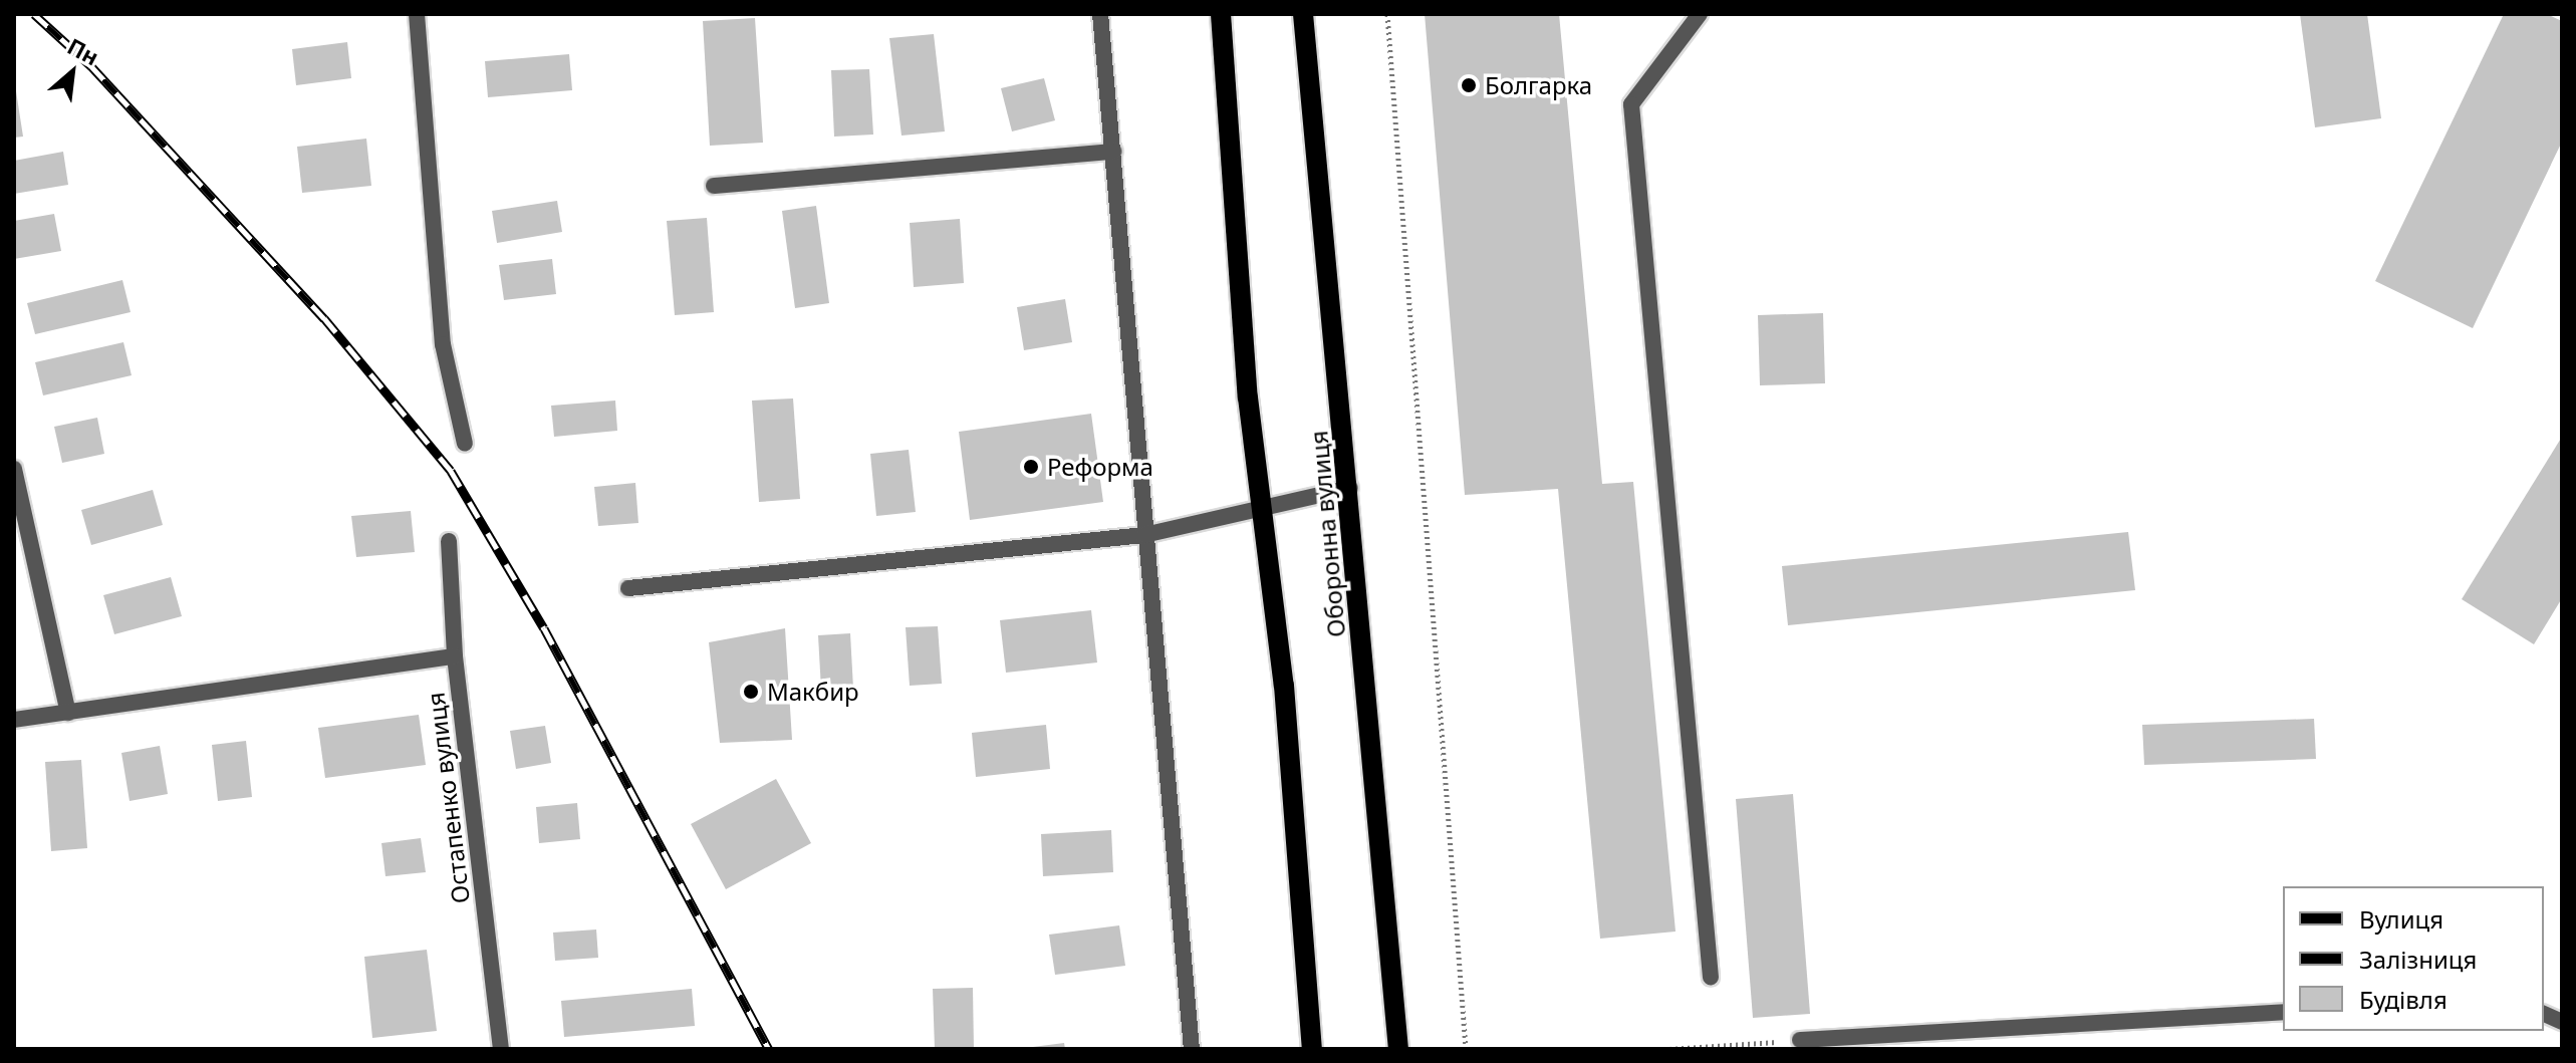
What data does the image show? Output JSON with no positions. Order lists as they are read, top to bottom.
{
  "streets": {
    "main road": ["Оборонна вулиця"],
    "street": ["Остапенко вулиця"]
  },
  "places": ["Болгарка", "Реформа", "Макбир"],
  "legend": ["Вулиця", "Залізниця", "Будівля"],
  "north": "top right"
}
